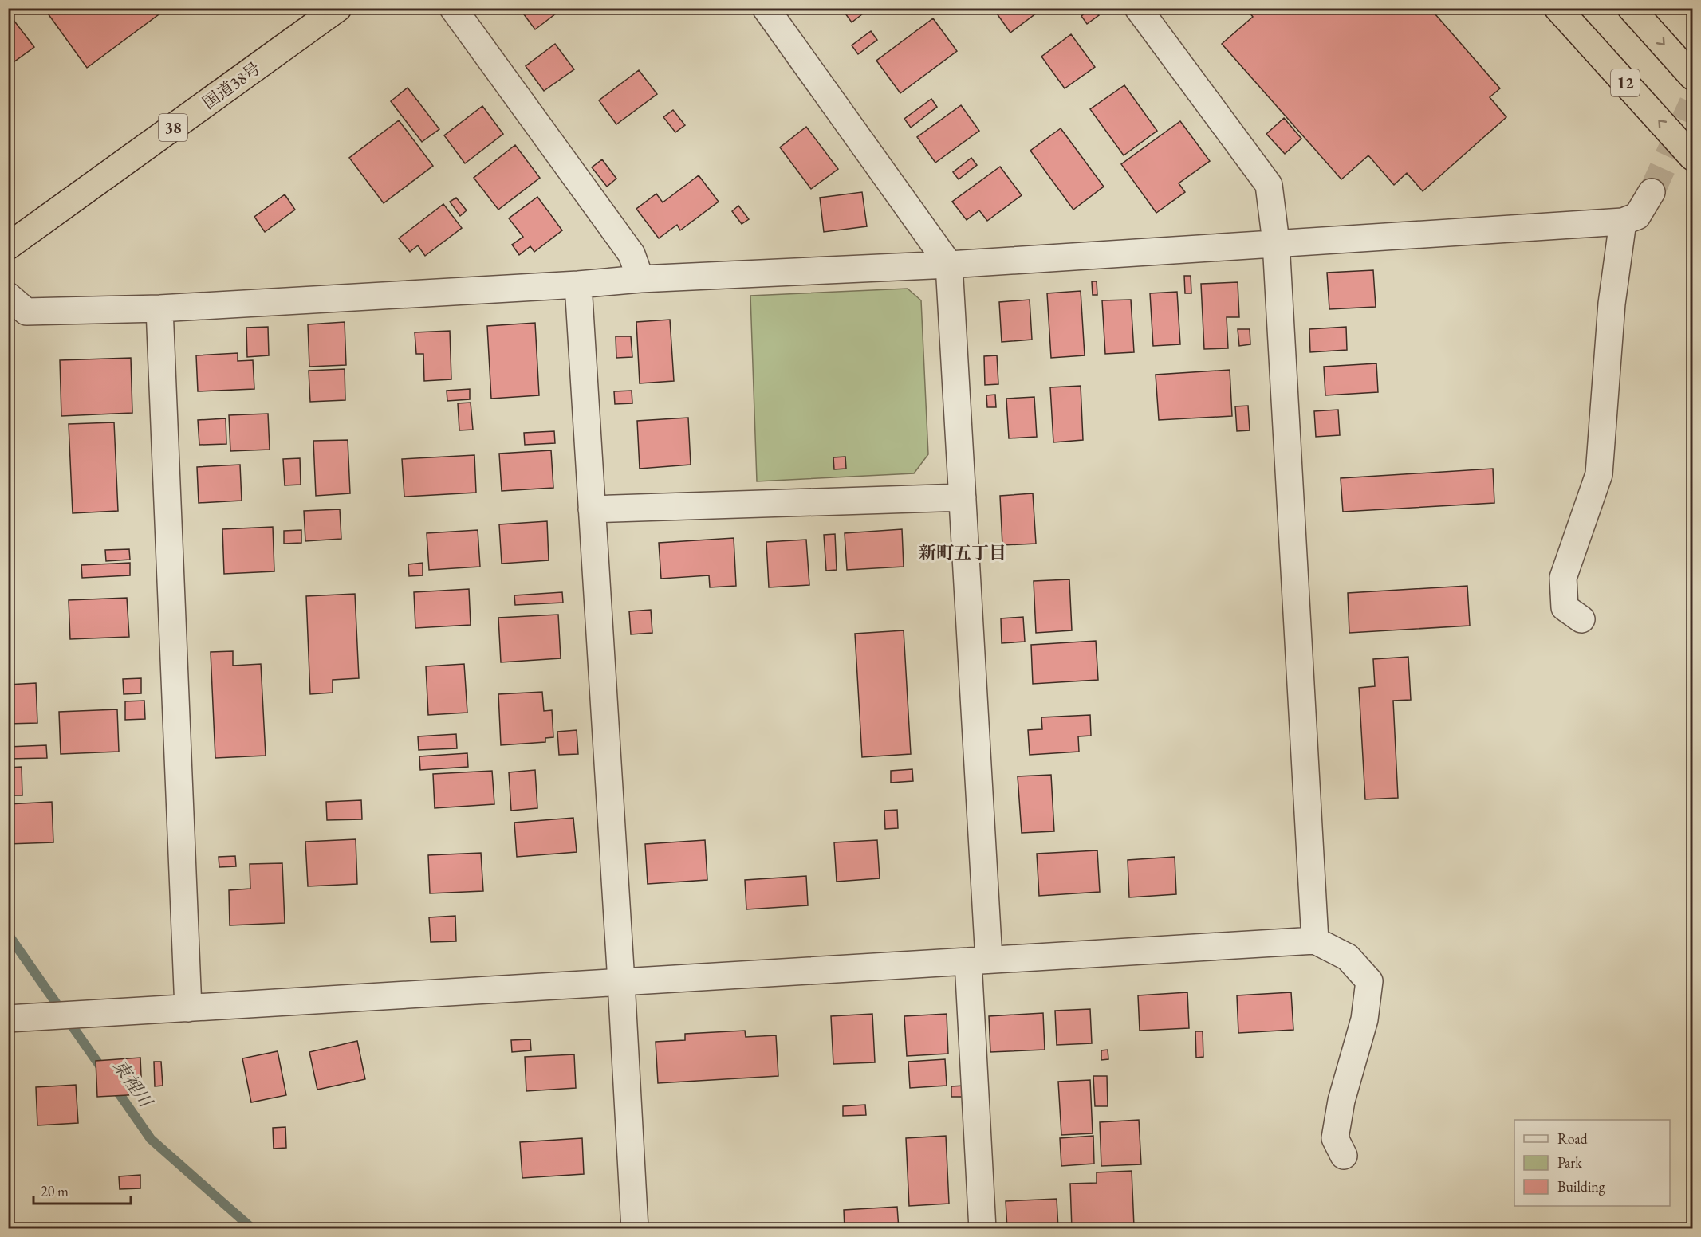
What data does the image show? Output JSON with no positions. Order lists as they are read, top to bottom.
{
  "streets": {
    "highway": ["12", "国道38号", "38"]
  },
  "districts": ["新町五丁目"],
  "water": ["東裡川"],
  "legend": ["Road", "Park", "Building"],
  "scale_bar": "20 m"
}
